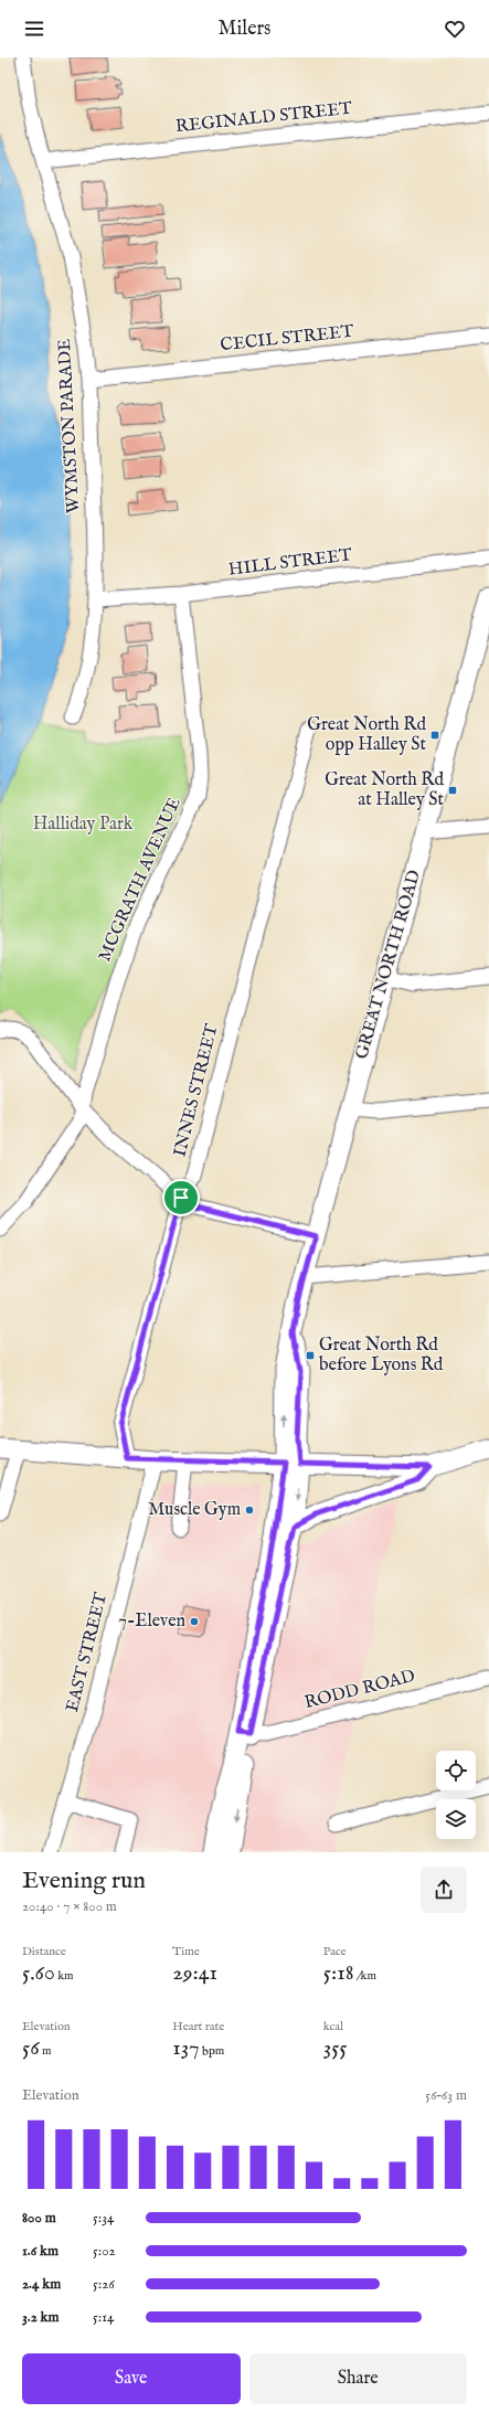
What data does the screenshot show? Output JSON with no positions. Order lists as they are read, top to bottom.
{
  "streets": {
    "main road": ["GREAT NORTH ROAD"],
    "street": [
      "REGINALD STREET",
      "CECIL STREET",
      "WYMSTON PARADE",
      "HILL STREET",
      "MCGRATH AVENUE",
      "INNES STREET",
      "EAST STREET",
      "RODD ROAD"
    ]
  },
  "crossings": [
    ["REGINALD STREET", "WYMSTON PARADE"],
    ["CECIL STREET", "WYMSTON PARADE"],
    ["WYMSTON PARADE", "HILL STREET"],
    ["HILL STREET", "MCGRATH AVENUE"],
    ["GREAT NORTH ROAD", "RODD ROAD"]
  ],
  "parks": ["Halliday Park"],
  "places": {
    "transit": ["Great North Rd opp Halley St", "Great North Rd at Halley St", "Great North Rd before Lyons Rd"],
    "other": ["Muscle Gym", "7-Eleven"]
  },
  "page": {
    "header": "Milers",
    "heading": ["Evening run", "20:40 · 7 × 800 m"],
    "stats": [
      ["Distance", "5.60 km"],
      ["Time", "29:41"],
      ["Pace", "5:18 /km"],
      ["Elevation", "56 m"],
      ["Heart rate", "137 bpm"],
      ["kcal", "355"]
    ],
    "chart": ["Elevation", "56–63 m"],
    "list": [
      {
        "name": "800 m",
        "note": "5:34"
      },
      {
        "name": "1.6 km",
        "note": "5:02"
      },
      {
        "name": "2.4 km",
        "note": "5:26"
      },
      {
        "name": "3.2 km",
        "note": "5:14"
      }
    ],
    "buttons": ["Save", "Share"]
  }
}
